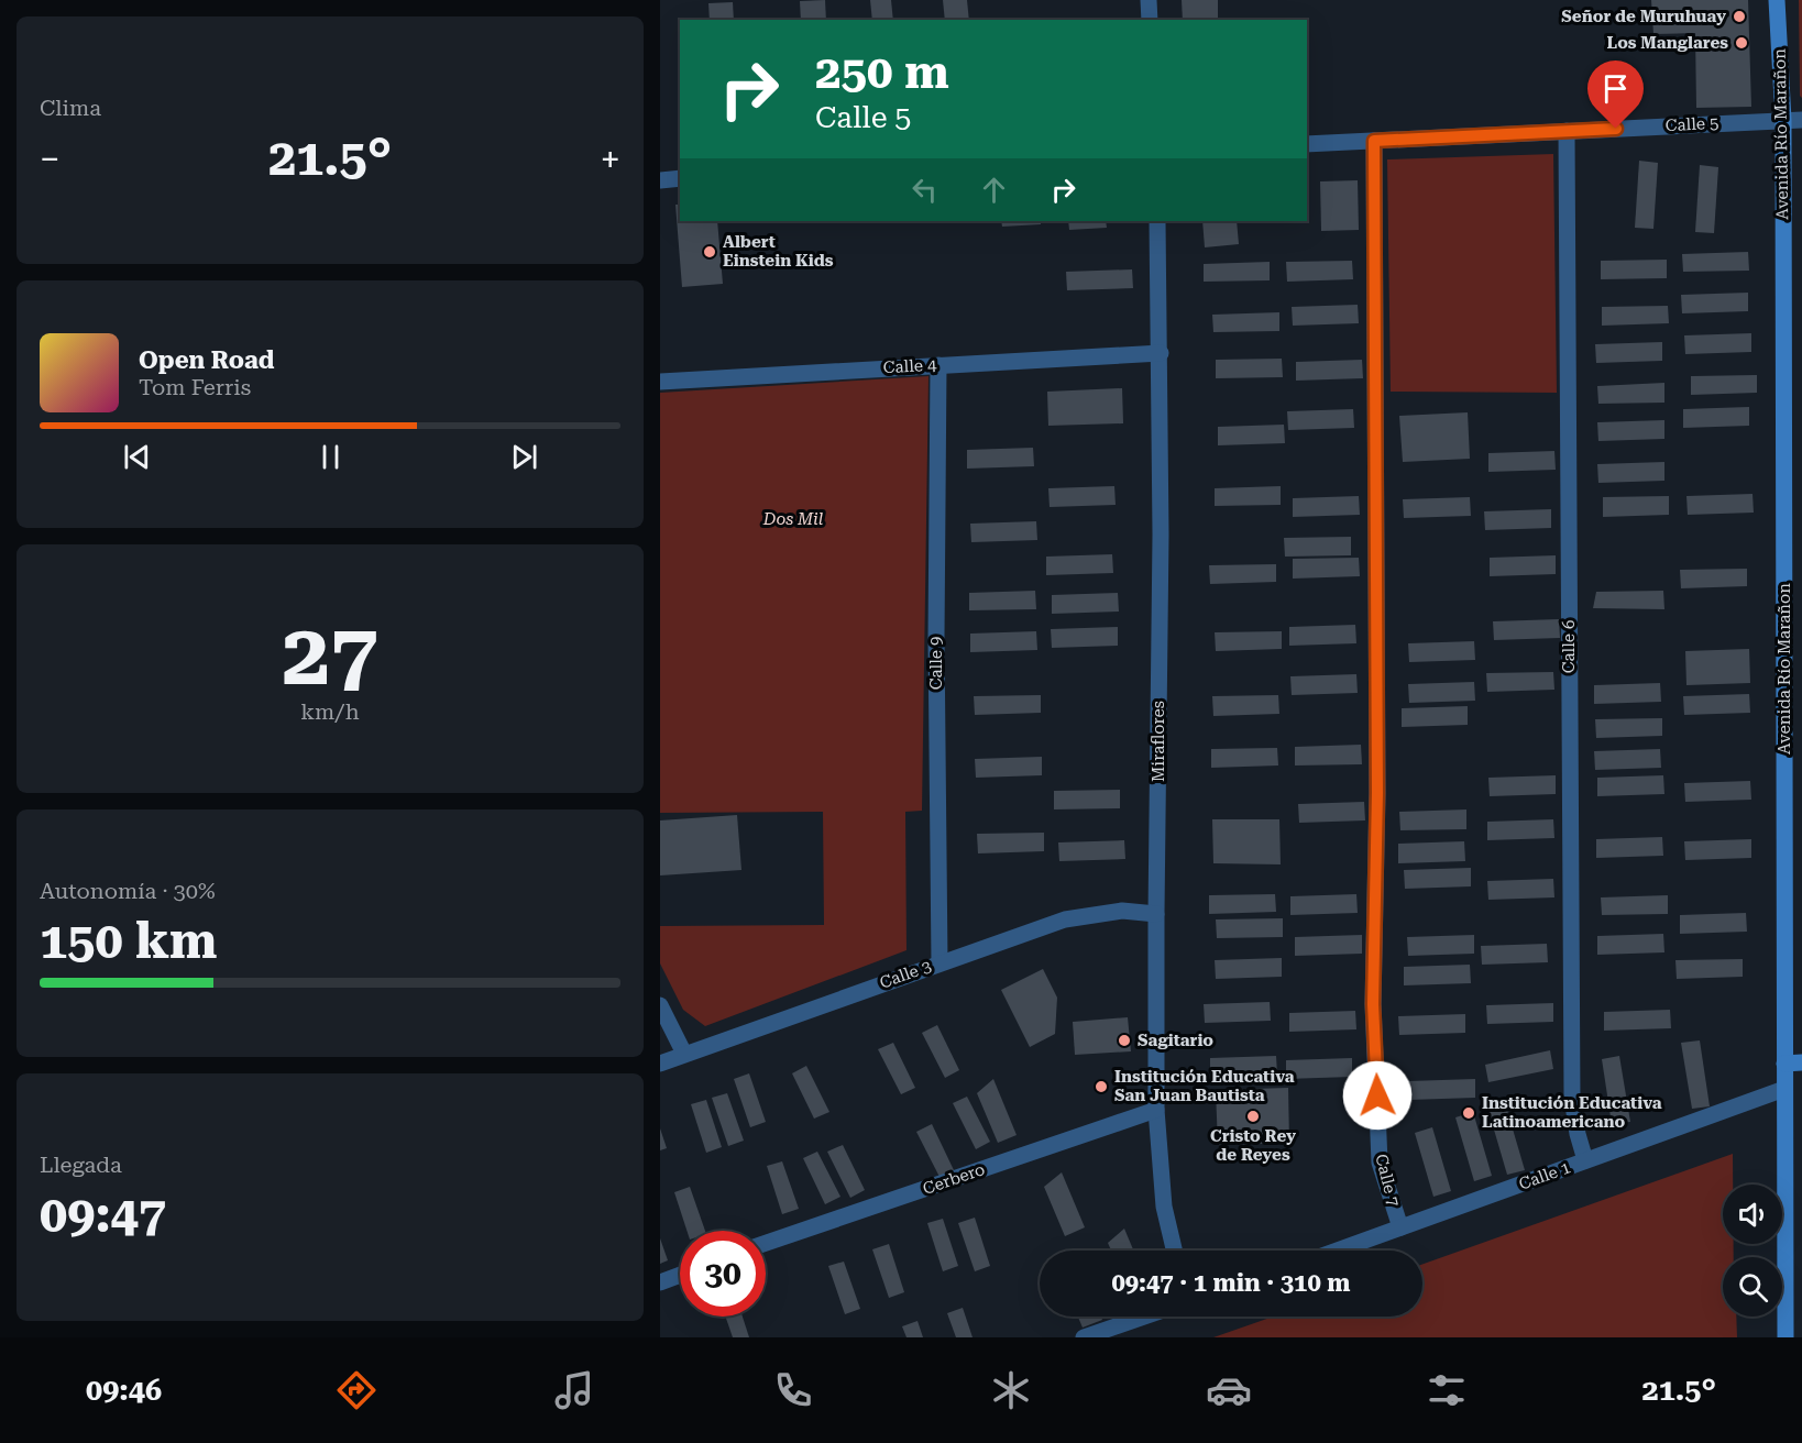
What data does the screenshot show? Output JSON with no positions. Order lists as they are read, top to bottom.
{
  "streets": {
    "main road": ["Avenida Río Marañon"],
    "street": [
      "Calle 5",
      "Calle 4",
      "Calle 6",
      "Calle 9",
      "Miraflores",
      "Calle 3",
      "Calle 1",
      "Cerbero",
      "Calle 7"
    ]
  },
  "crossings": [
    ["Calle 5", "Avenida Río Marañon"],
    ["Calle 5", "Calle 6"],
    ["Calle 5", "Calle 7"],
    ["Avenida Río Marañon", "Calle 1"],
    ["Calle 4", "Calle 9"],
    ["Calle 4", "Miraflores"],
    ["Calle 6", "Calle 1"],
    ["Calle 9", "Calle 3"],
    ["Miraflores", "Calle 3"],
    ["Miraflores", "Cerbero"],
    ["Calle 1", "Calle 7"]
  ],
  "parks": ["Dos Mil"],
  "places": [
    "Señor de Muruhuay",
    "Los Manglares",
    "Albert Einstein Kids",
    "Sagitario",
    "Institución Educativa San Juan Bautista",
    "Institución Educativa Latinoamericano",
    "Cristo Rey de Reyes"
  ],
  "page": {
    "tile": [
      "Clima",
      ["27", "km/h"],
      ["Autonomía · 30%", "150 km"],
      ["Llegada", "09:47"]
    ],
    "turn": ["250 m", "Calle 5"],
    "heat": ["−", "21.5°", "+"],
    "song": ["Open Road", "Tom Ferris"],
    "limit": "30",
    "trip": "09:47 · 1 min · 310 m",
    "tabs": ["09:46", "21.5°"]
  }
}
